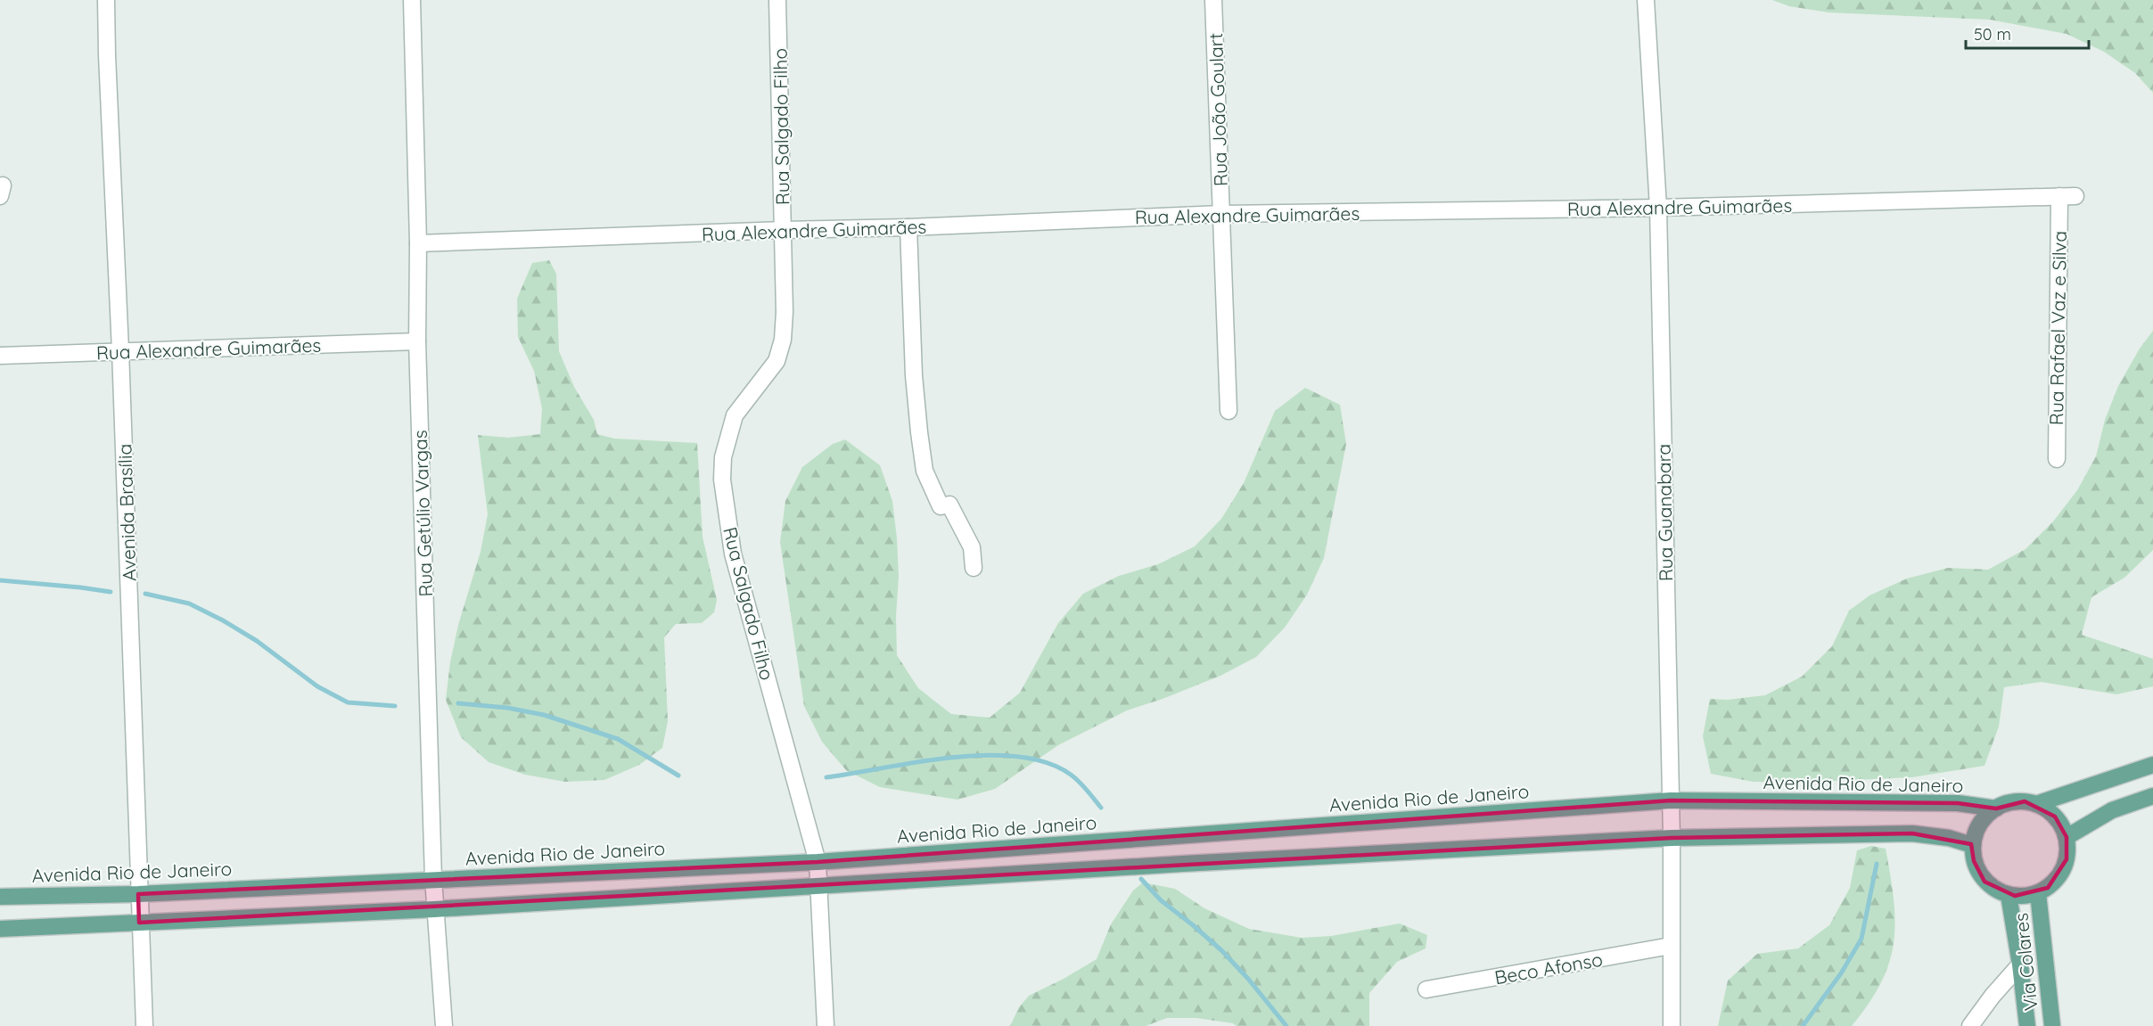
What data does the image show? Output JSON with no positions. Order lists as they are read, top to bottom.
{
  "streets": {
    "main road": ["Avenida Rio de Janeiro", "Via Colares"],
    "street": [
      "Rua João Goulart",
      "Rua Salgado Filho",
      "Rua Alexandre Guimarães",
      "Rua Rafael Vaz e Silva",
      "Avenida Brasília",
      "Rua Guanabara",
      "Rua Getúlio Vargas",
      "Beco Afonso"
    ]
  },
  "crossings": [
    ["Rua João Goulart", "Rua Alexandre Guimarães"],
    ["Rua Salgado Filho", "Rua Alexandre Guimarães"],
    ["Rua Salgado Filho", "Avenida Rio de Janeiro"],
    ["Rua Alexandre Guimarães", "Rua Rafael Vaz e Silva"],
    ["Rua Alexandre Guimarães", "Avenida Brasília"],
    ["Rua Alexandre Guimarães", "Rua Guanabara"],
    ["Rua Alexandre Guimarães", "Rua Getúlio Vargas"],
    ["Avenida Brasília", "Avenida Rio de Janeiro"],
    ["Rua Guanabara", "Avenida Rio de Janeiro"],
    ["Rua Guanabara", "Beco Afonso"],
    ["Rua Getúlio Vargas", "Avenida Rio de Janeiro"],
    ["Avenida Rio de Janeiro", "Via Colares"]
  ],
  "scale_bar": "50 m"
}
